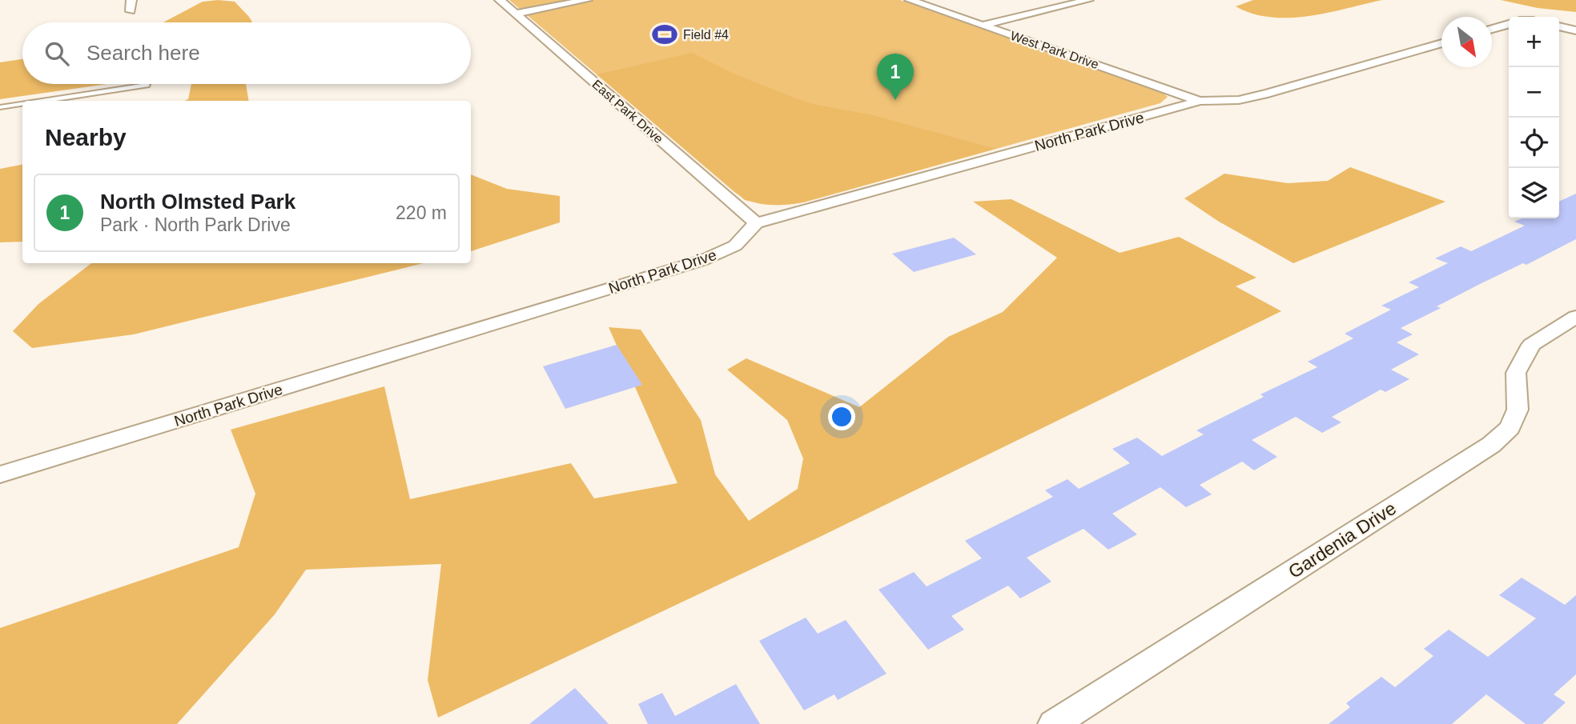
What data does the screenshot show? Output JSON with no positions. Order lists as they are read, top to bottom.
{
  "streets": {
    "street": [
      "West Park Drive",
      "East Park Drive",
      "North Park Drive",
      "Gardenia Drive"
    ]
  },
  "crossings": [
    ["West Park Drive", "North Park Drive"],
    ["East Park Drive", "North Park Drive"]
  ],
  "places": {
    "sports": ["Field #4"]
  },
  "north": "bottom right",
  "page": {
    "map_buttons": ["+", "−"],
    "search": "Search here",
    "pins": "1",
    "heading": "Nearby",
    "list": [
      {
        "mark": "1",
        "name": "North Olmsted Park",
        "note": "Park · North Park Drive",
        "value": "220 m"
      }
    ]
  }
}
